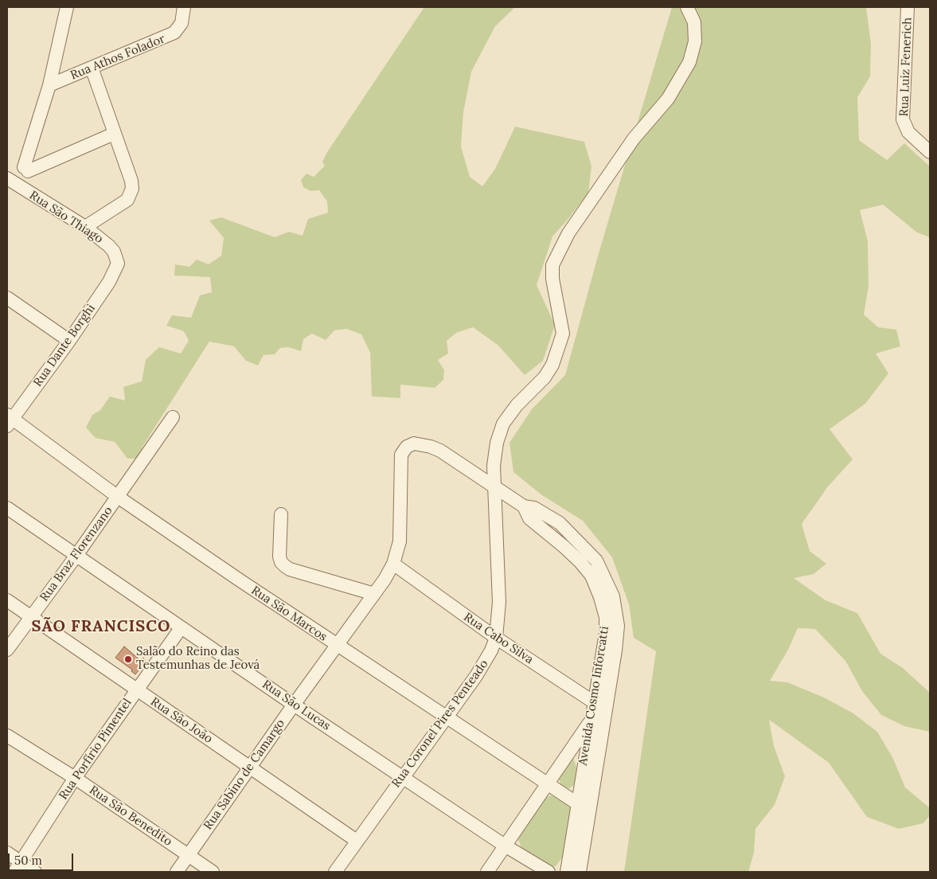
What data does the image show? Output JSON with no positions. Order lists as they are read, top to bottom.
{
  "streets": {
    "street": [
      "Rua Athos Folador",
      "Rua Luiz Fenerich",
      "Rua São Thiago",
      "Rua Dante Borghi",
      "Rua Braz Florenzano",
      "Rua São Marcos",
      "Rua Cabo Silva",
      "Avenida Cosmo Inforcatti",
      "Rua São Lucas",
      "Rua São João",
      "Rua Coronel Pires Penteado",
      "Rua Porfírio Pimentel",
      "Rua Sabino de Camargo",
      "Rua São Benedito"
    ]
  },
  "crossings": [
    ["Rua São Thiago", "Rua Dante Borghi"],
    ["Rua Dante Borghi", "Rua São Marcos"],
    ["Rua Braz Florenzano", "Rua São Marcos"],
    ["Rua Braz Florenzano", "Rua São Lucas"],
    ["Rua Braz Florenzano", "Rua São João"],
    ["Rua São Marcos", "Avenida Cosmo Inforcatti"],
    ["Rua São Marcos", "Rua Coronel Pires Penteado"],
    ["Rua São Marcos", "Rua Sabino de Camargo"],
    ["Rua Cabo Silva", "Avenida Cosmo Inforcatti"],
    ["Rua Cabo Silva", "Rua Coronel Pires Penteado"],
    ["Rua Cabo Silva", "Rua Sabino de Camargo"],
    ["Avenida Cosmo Inforcatti", "Rua Coronel Pires Penteado"],
    ["Avenida Cosmo Inforcatti", "Rua Sabino de Camargo"],
    ["Rua São Lucas", "Rua Coronel Pires Penteado"],
    ["Rua São Lucas", "Rua Porfírio Pimentel"],
    ["Rua São Lucas", "Rua Sabino de Camargo"],
    ["Rua São João", "Rua Coronel Pires Penteado"],
    ["Rua São João", "Rua Porfírio Pimentel"],
    ["Rua São João", "Rua Sabino de Camargo"],
    ["Rua Coronel Pires Penteado", "Rua Sabino de Camargo"],
    ["Rua Porfírio Pimentel", "Rua São Benedito"],
    ["Rua Sabino de Camargo", "Rua São Benedito"]
  ],
  "districts": ["SÃO FRANCISCO"],
  "places": ["Salão do Reino das Testemunhas de Jeová"],
  "scale_bar": "50 m"
}
